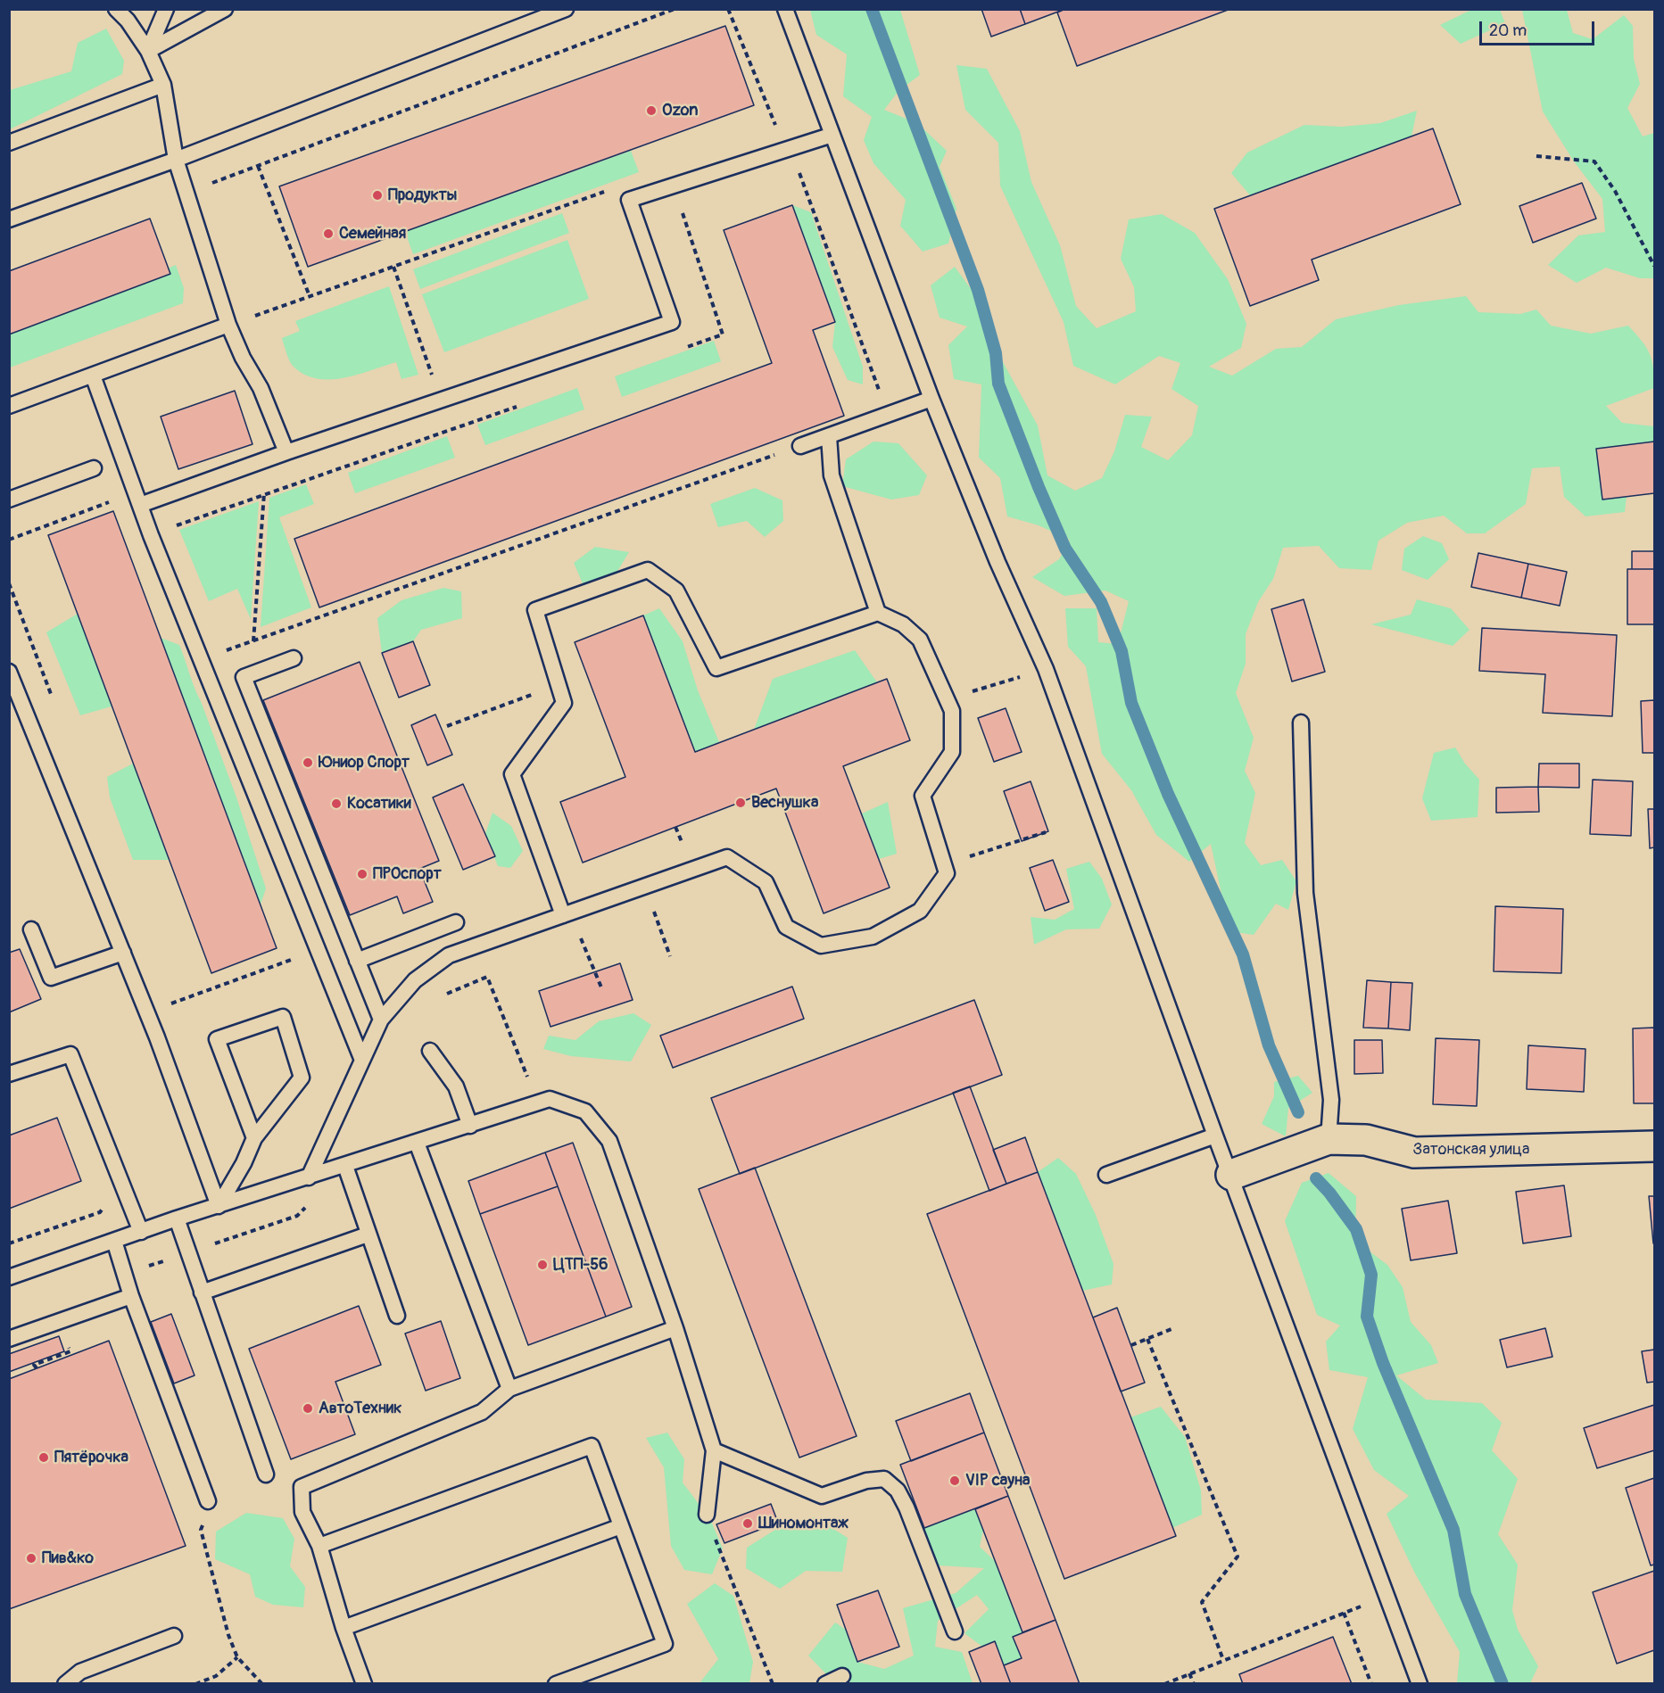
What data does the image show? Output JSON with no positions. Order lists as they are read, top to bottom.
{
  "streets": {
    "street": ["Затонская улица"]
  },
  "places": [
    "Ozon",
    "Продукты",
    "Семейная",
    "Юниор Спорт",
    "Веснушка",
    "Косатики",
    "ПРОспорт",
    "ЦТП-56",
    "АвтоТехник",
    "Пятёрочка",
    "VIP сауна",
    "Шиномонтаж",
    "Пив&ко"
  ],
  "scale_bar": "20 m"
}
